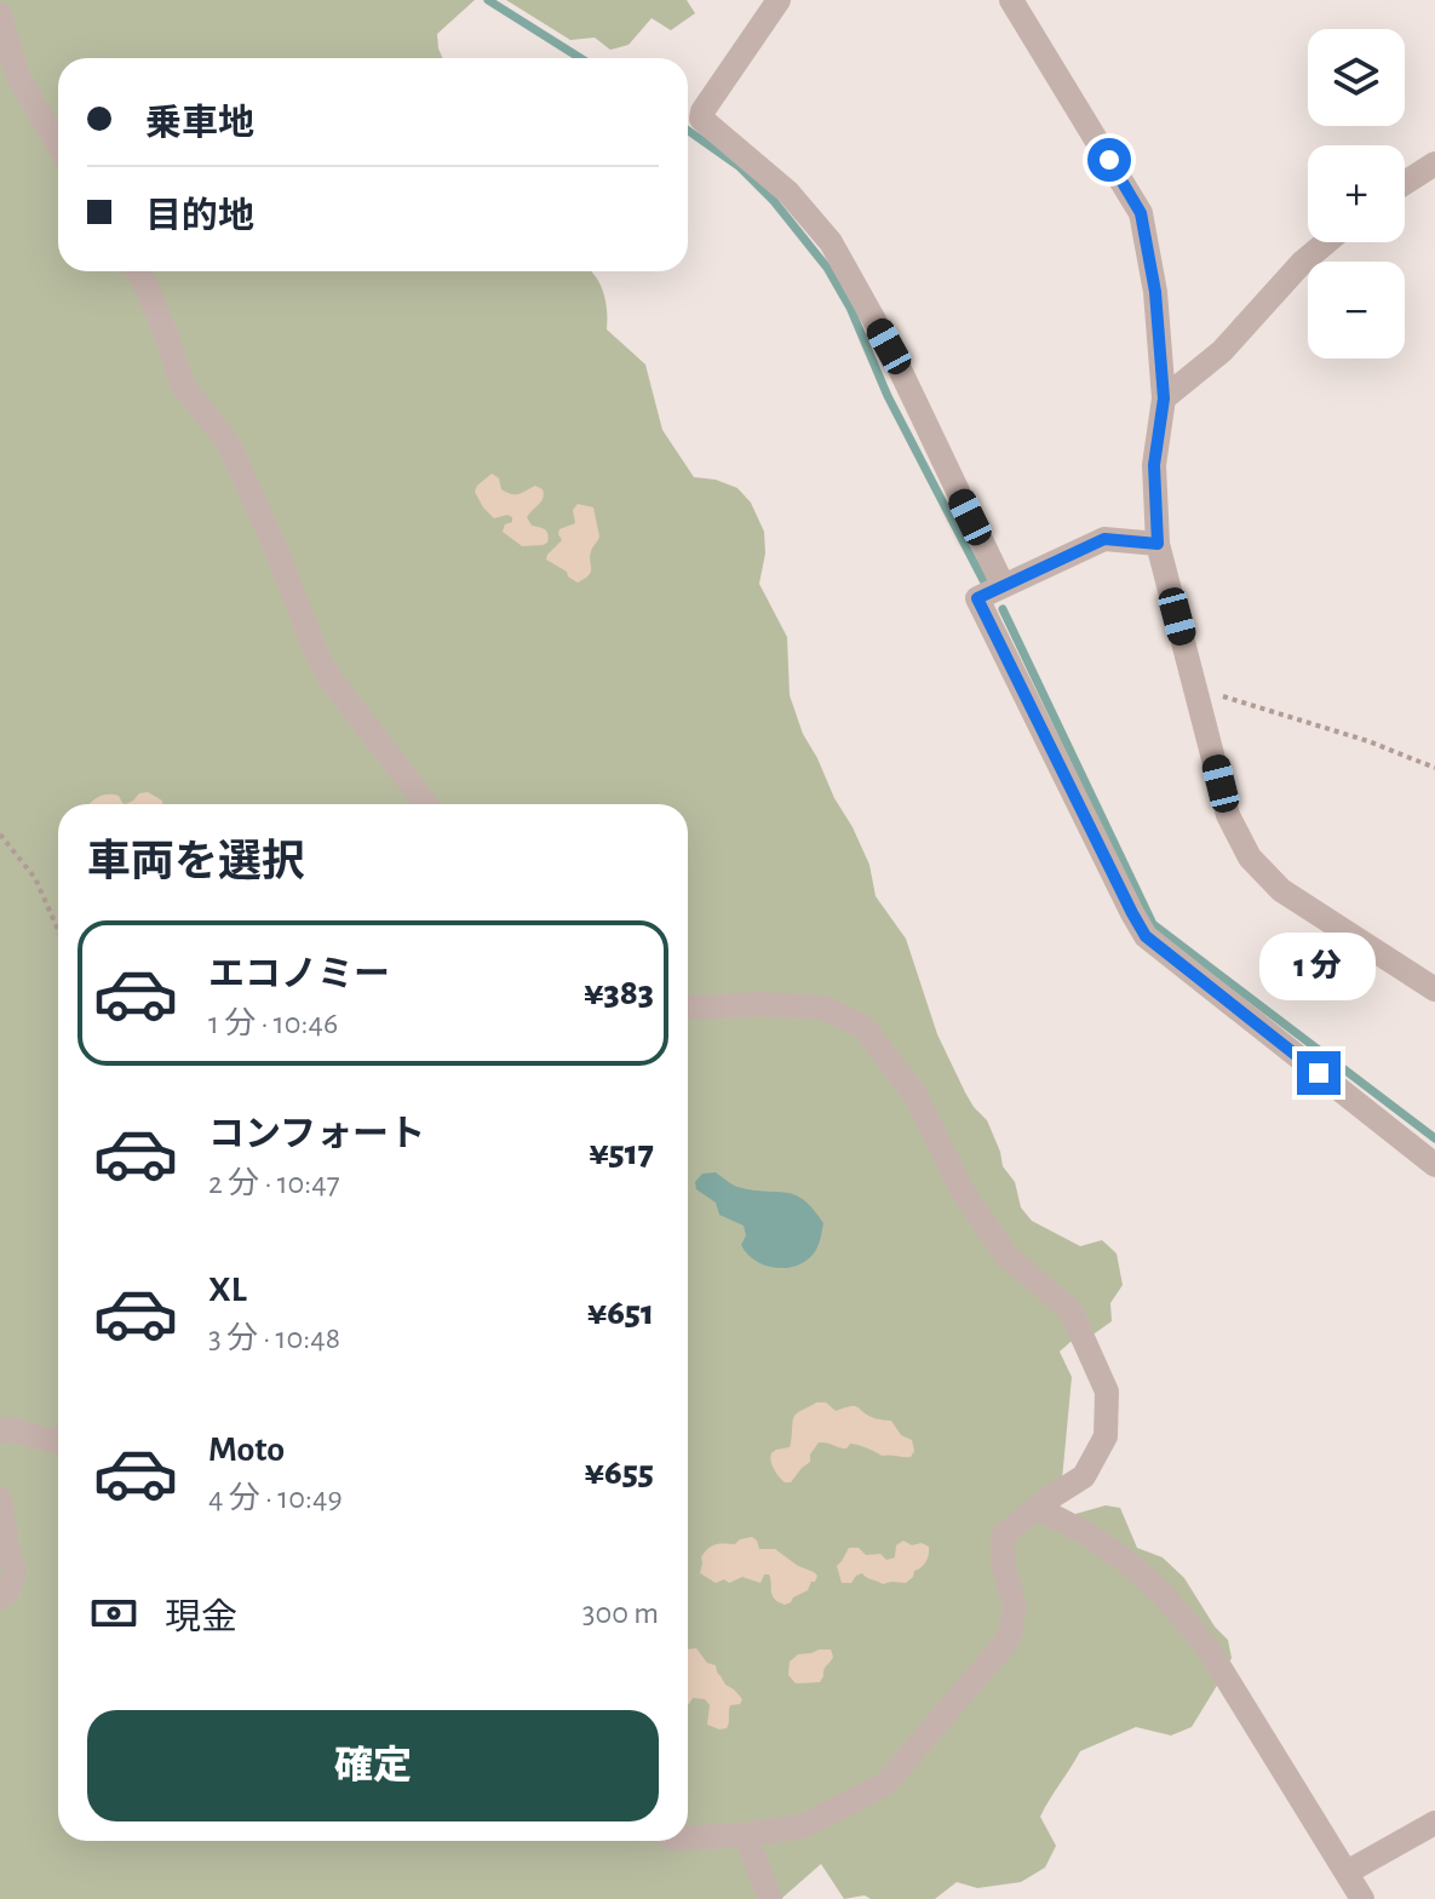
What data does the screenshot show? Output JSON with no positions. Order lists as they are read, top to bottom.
{
  "page": {
    "map_buttons": ["+", "−"],
    "banner": ["乗車地", "目的地"],
    "heading": "車両を選択",
    "list": [
      {
        "name": "エコノミー",
        "note": "1 分 · 10:46",
        "value": "¥383"
      },
      {
        "name": "コンフォート",
        "note": "2 分 · 10:47",
        "value": "¥517"
      },
      {
        "name": "XL",
        "note": "3 分 · 10:48",
        "value": "¥651"
      },
      {
        "name": "Moto",
        "note": "4 分 · 10:49",
        "value": "¥655"
      }
    ],
    "bubble": "1 分",
    "pay": ["現金", "300 m"],
    "buttons": "確定"
  }
}
